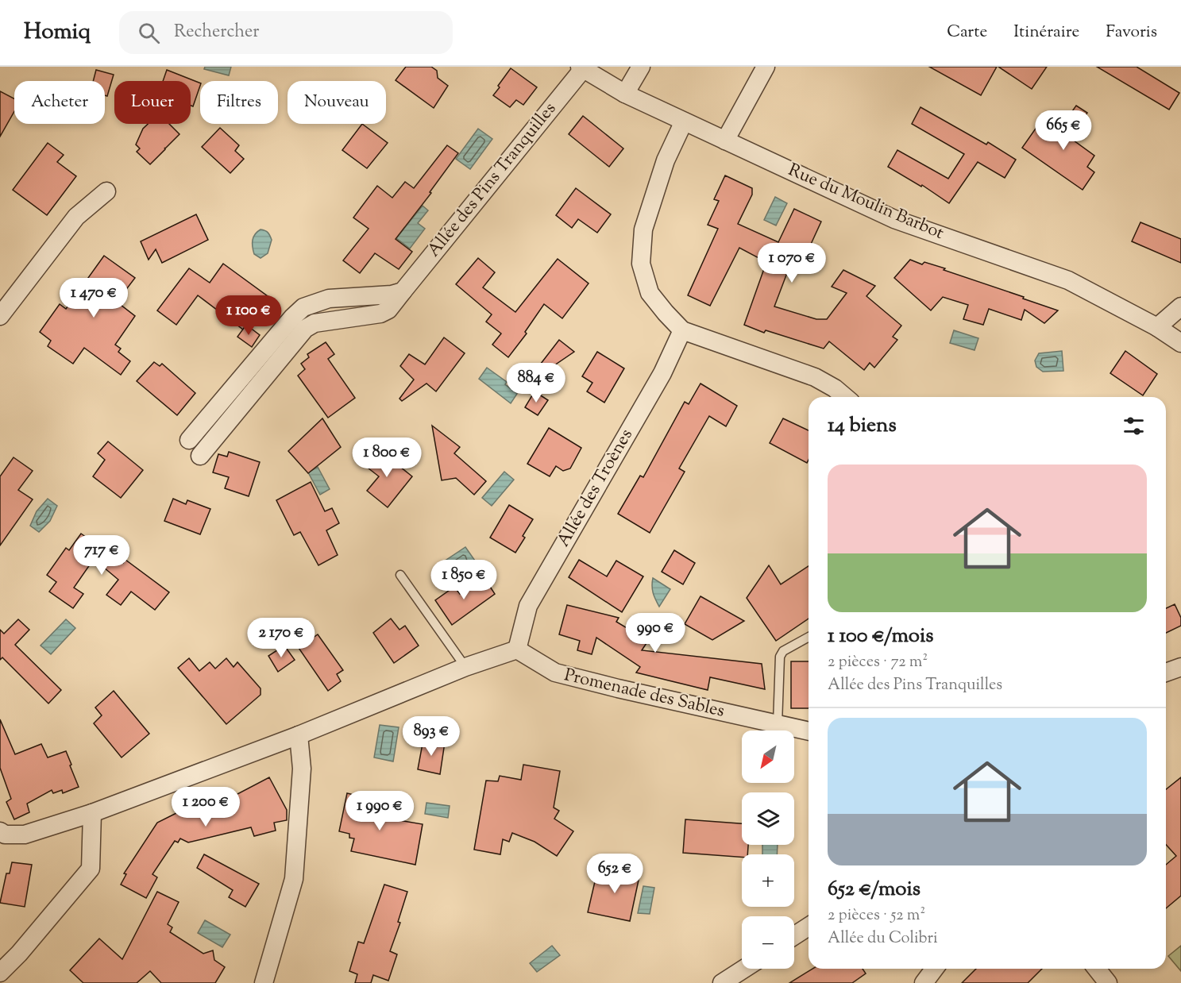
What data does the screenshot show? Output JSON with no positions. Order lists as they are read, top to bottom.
{
  "streets": {
    "street": [
      "Allée des Pins Tranquilles",
      "Rue du Moulin Barbot",
      "Allée des Troènes",
      "Promenade des Sables"
    ]
  },
  "crossings": [
    ["Allée des Pins Tranquilles", "Rue du Moulin Barbot"],
    ["Allée des Troènes", "Promenade des Sables"]
  ],
  "north": "bottom left",
  "page": {
    "header": "Homiq",
    "search": "Rechercher",
    "nav": ["Carte", "Itinéraire", "Favoris"],
    "chip": [
      "Acheter",
      "Louer",
      "Filtres",
      "Nouveau"
    ],
    "price": [
      "665 €",
      "1 070 €",
      "1 470 €",
      "1 100 €",
      "884 €",
      "1 800 €",
      "717 €",
      "1 850 €",
      "990 €",
      "2 170 €",
      "893 €",
      "1 200 €",
      "1 990 €",
      "652 €"
    ],
    "heading": "14 biens",
    "list": [
      {
        "name": "1 100 €/mois",
        "note": "2 pièces · 72 m² · Allée des Pins Tranquilles"
      },
      {
        "name": "652 €/mois",
        "note": "2 pièces · 52 m² · Allée du Colibri"
      }
    ],
    "map_buttons": ["+", "−"]
  }
}
